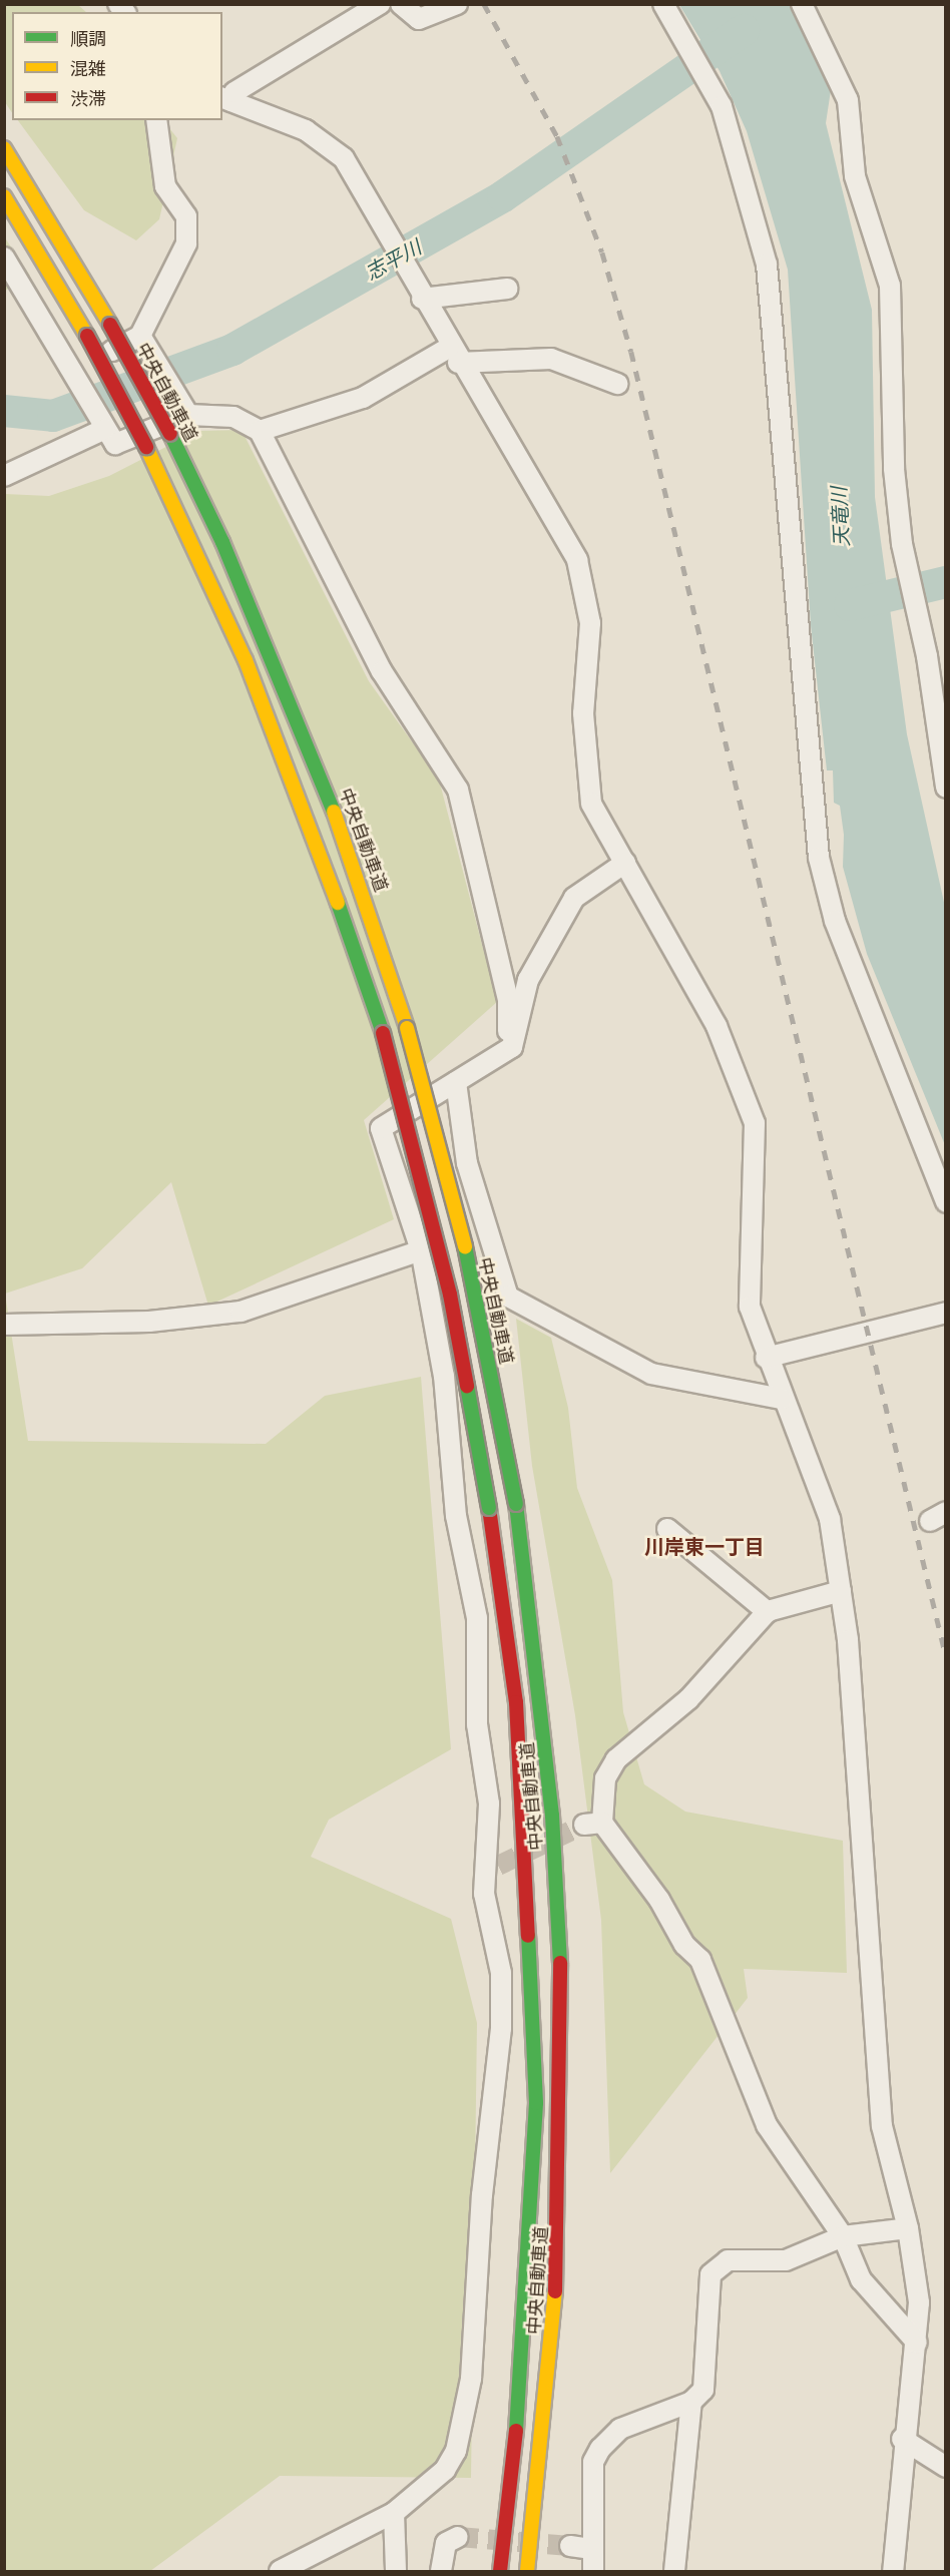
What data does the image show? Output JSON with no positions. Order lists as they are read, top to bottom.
{
  "streets": {
    "highway": ["中央自動車道"]
  },
  "districts": ["川岸東一丁目"],
  "water": ["志平川", "天竜川"],
  "legend": ["順調", "混雑", "渋滞"]
}
